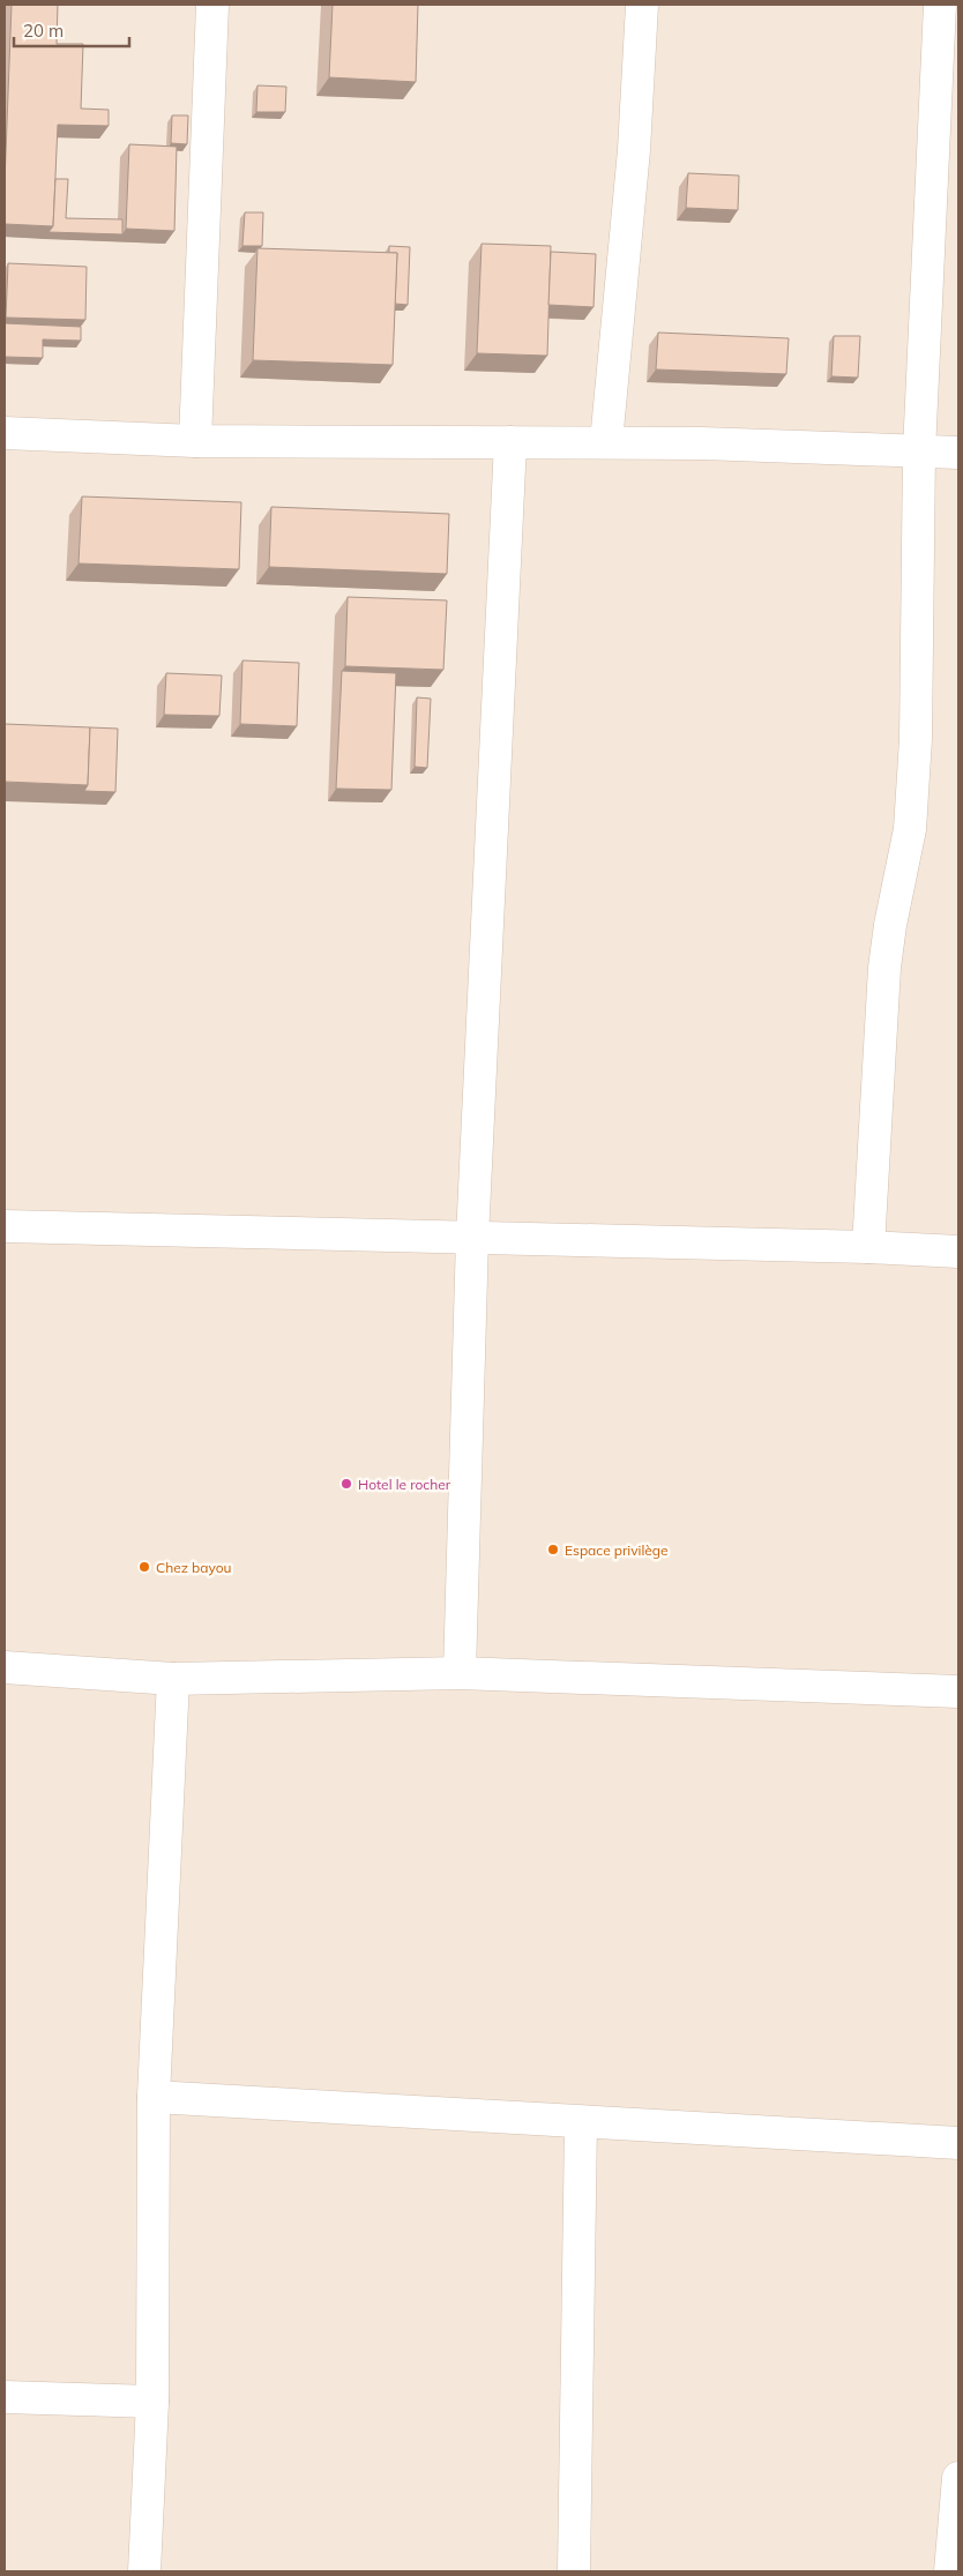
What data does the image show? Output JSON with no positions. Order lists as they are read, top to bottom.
{
  "places": ["Hotel le rocher", "Espace privilège", "Chez bayou"],
  "scale_bar": "20 m"
}
